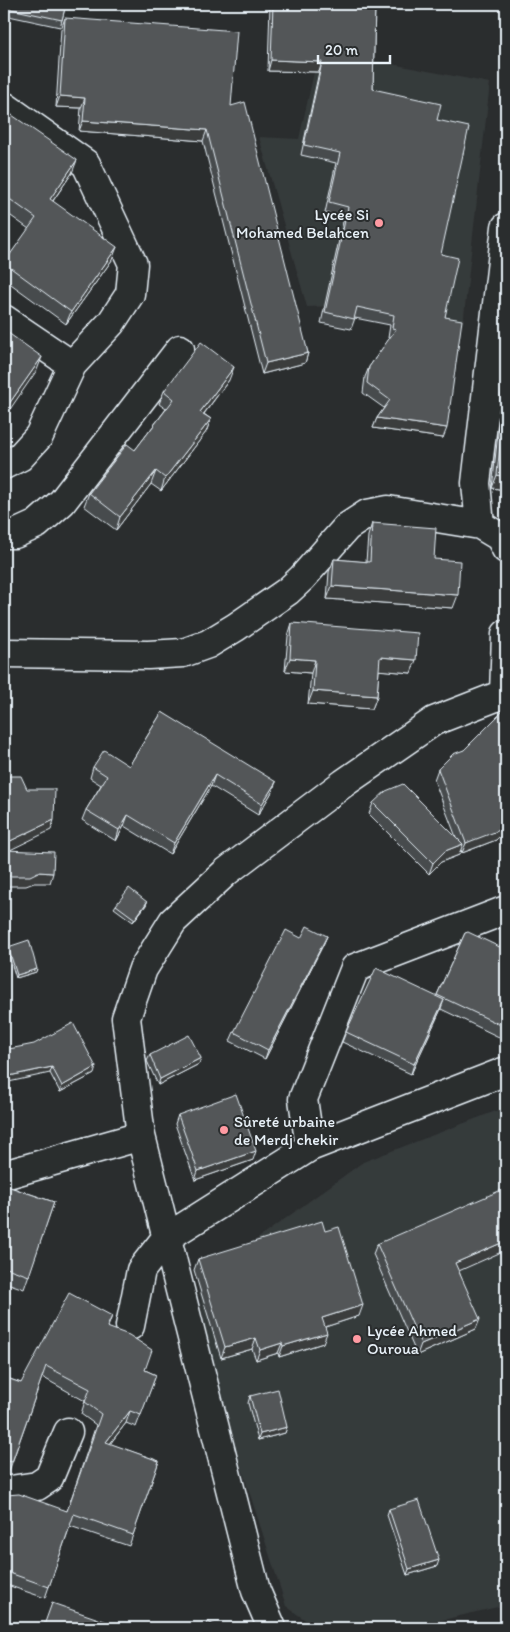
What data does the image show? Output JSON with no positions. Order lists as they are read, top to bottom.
{
  "places": ["Lycée Si Mohamed Belahcen", "Sûreté urbaine de Merdj chekir", "Lycée Ahmed Ouroua"],
  "scale_bar": "20 m"
}
